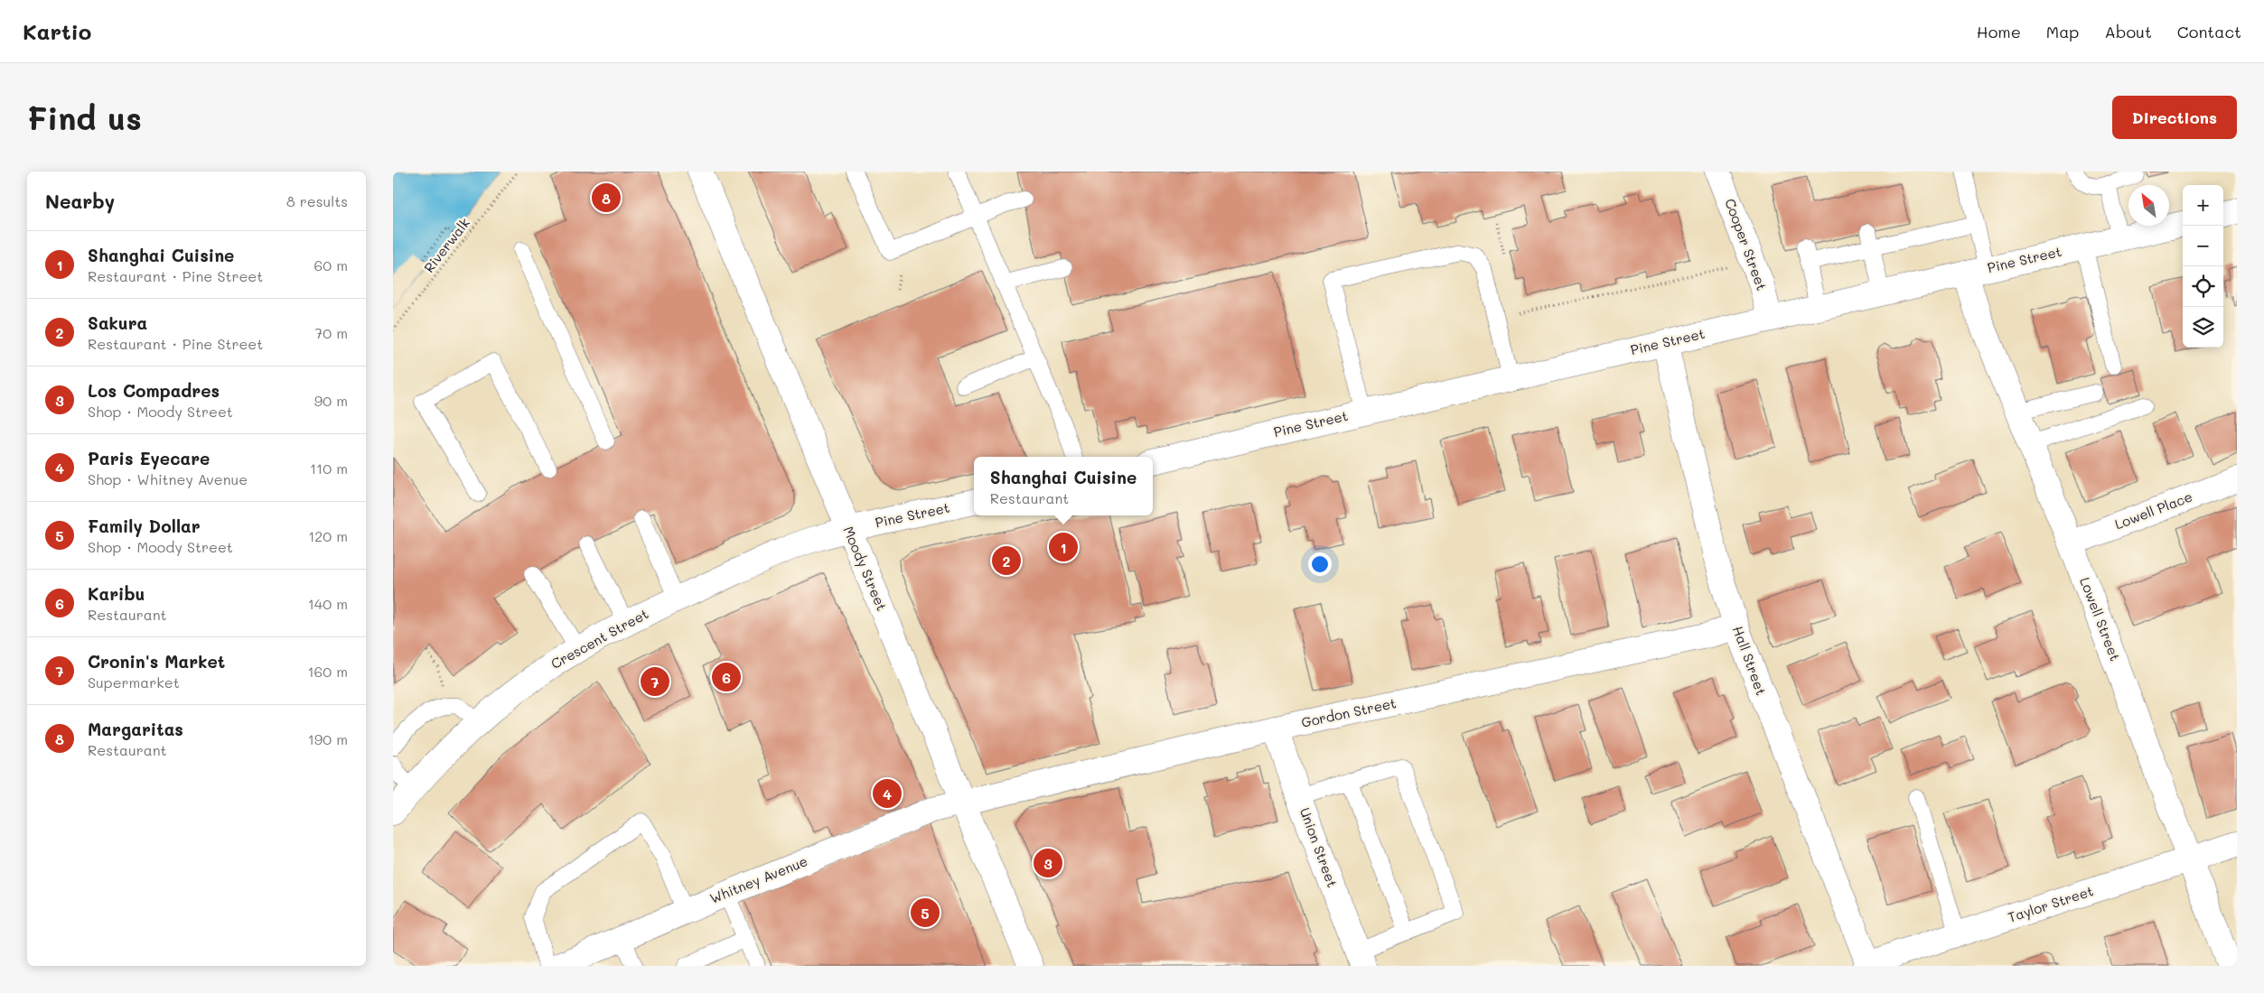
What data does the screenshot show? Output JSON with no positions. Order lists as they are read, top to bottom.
{
  "streets": {
    "street": [
      "Cooper Street",
      "Pine Street",
      "Lowell Place",
      "Moody Street",
      "Lowell Street",
      "Crescent Street",
      "Hall Street",
      "Gordon Street",
      "Union Street",
      "Whitney Avenue",
      "Taylor Street"
    ],
    "path": ["Riverwalk"]
  },
  "crossings": [
    ["Cooper Street", "Pine Street"],
    ["Pine Street", "Moody Street"],
    ["Pine Street", "Lowell Street"],
    ["Pine Street", "Crescent Street"],
    ["Pine Street", "Hall Street"],
    ["Lowell Place", "Lowell Street"],
    ["Moody Street", "Crescent Street"],
    ["Moody Street", "Gordon Street"],
    ["Moody Street", "Whitney Avenue"],
    ["Lowell Street", "Taylor Street"],
    ["Hall Street", "Gordon Street"],
    ["Hall Street", "Taylor Street"],
    ["Gordon Street", "Union Street"],
    ["Gordon Street", "Whitney Avenue"]
  ],
  "north": "top left",
  "page": {
    "header": "Kartio",
    "nav": [
      "Home",
      "Map",
      "About",
      "Contact"
    ],
    "buttons": "Directions",
    "title": "Find us",
    "heading": ["Nearby", "8 results"],
    "pins": [
      "8",
      "1",
      "2",
      "6",
      "7",
      "4",
      "3",
      "5"
    ],
    "map_buttons": ["+", "−"],
    "list": [
      {
        "mark": "1",
        "name": "Shanghai Cuisine",
        "note": "Restaurant · Pine Street",
        "value": "60 m"
      },
      {
        "mark": "2",
        "name": "Sakura",
        "note": "Restaurant · Pine Street",
        "value": "70 m"
      },
      {
        "mark": "3",
        "name": "Los Compadres",
        "note": "Shop · Moody Street",
        "value": "90 m"
      },
      {
        "mark": "4",
        "name": "Paris Eyecare",
        "note": "Shop · Whitney Avenue",
        "value": "110 m"
      },
      {
        "mark": "5",
        "name": "Family Dollar",
        "note": "Shop · Moody Street",
        "value": "120 m"
      },
      {
        "mark": "6",
        "name": "Karibu",
        "note": "Restaurant",
        "value": "140 m"
      },
      {
        "mark": "7",
        "name": "Cronin's Market",
        "note": "Supermarket",
        "value": "160 m"
      },
      {
        "mark": "8",
        "name": "Margaritas",
        "note": "Restaurant",
        "value": "190 m"
      }
    ],
    "popup": ["Shanghai Cuisine", "Restaurant"]
  }
}
